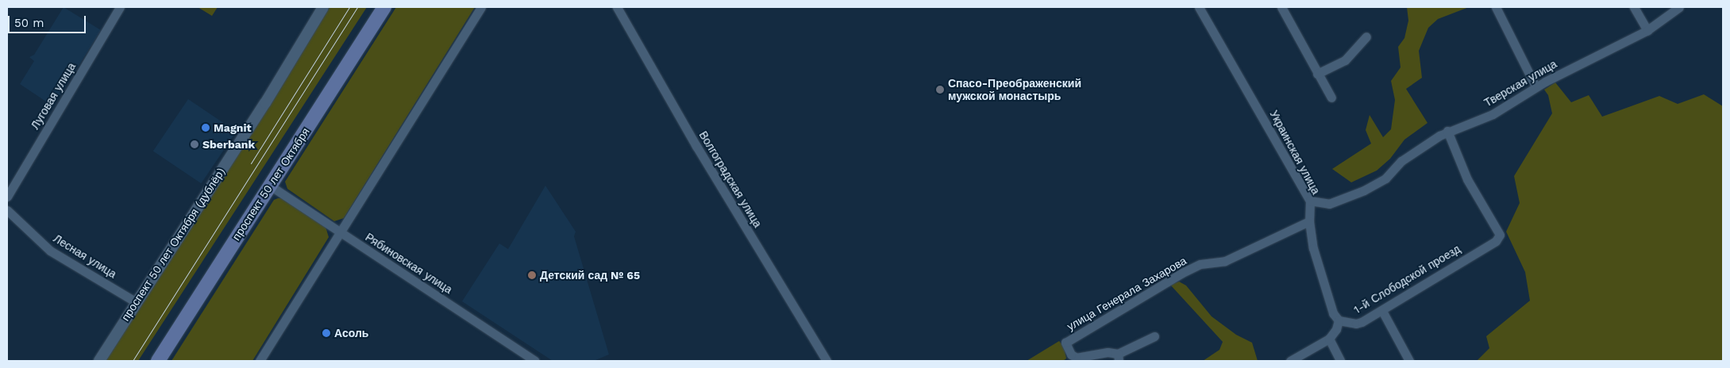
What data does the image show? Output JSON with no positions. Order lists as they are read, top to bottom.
{
  "streets": {
    "main road": ["проспект 50 лет Октября"],
    "street": [
      "Тверская улица",
      "Луговая улица",
      "Украинская улица",
      "Волгоградская улица",
      "проспект 50 лет Октября (дублёр)",
      "Лесная улица",
      "Рябиновская улица",
      "1-й Слободской проезд",
      "улица Генерала Захарова"
    ]
  },
  "crossings": [
    ["Тверская улица", "Украинская улица"],
    ["Тверская улица", "1-й Слободской проезд"],
    ["Украинская улица", "1-й Слободской проезд"],
    ["Украинская улица", "улица Генерала Захарова"],
    ["проспект 50 лет Октября", "Рябиновская улица"],
    ["проспект 50 лет Октября (дублёр)", "Лесная улица"]
  ],
  "places": [
    "Спасо-Преображенский мужской монастырь",
    "Magnit",
    "Sberbank",
    "Детский сад № 65",
    "Асоль"
  ],
  "scale_bar": "50 m"
}
